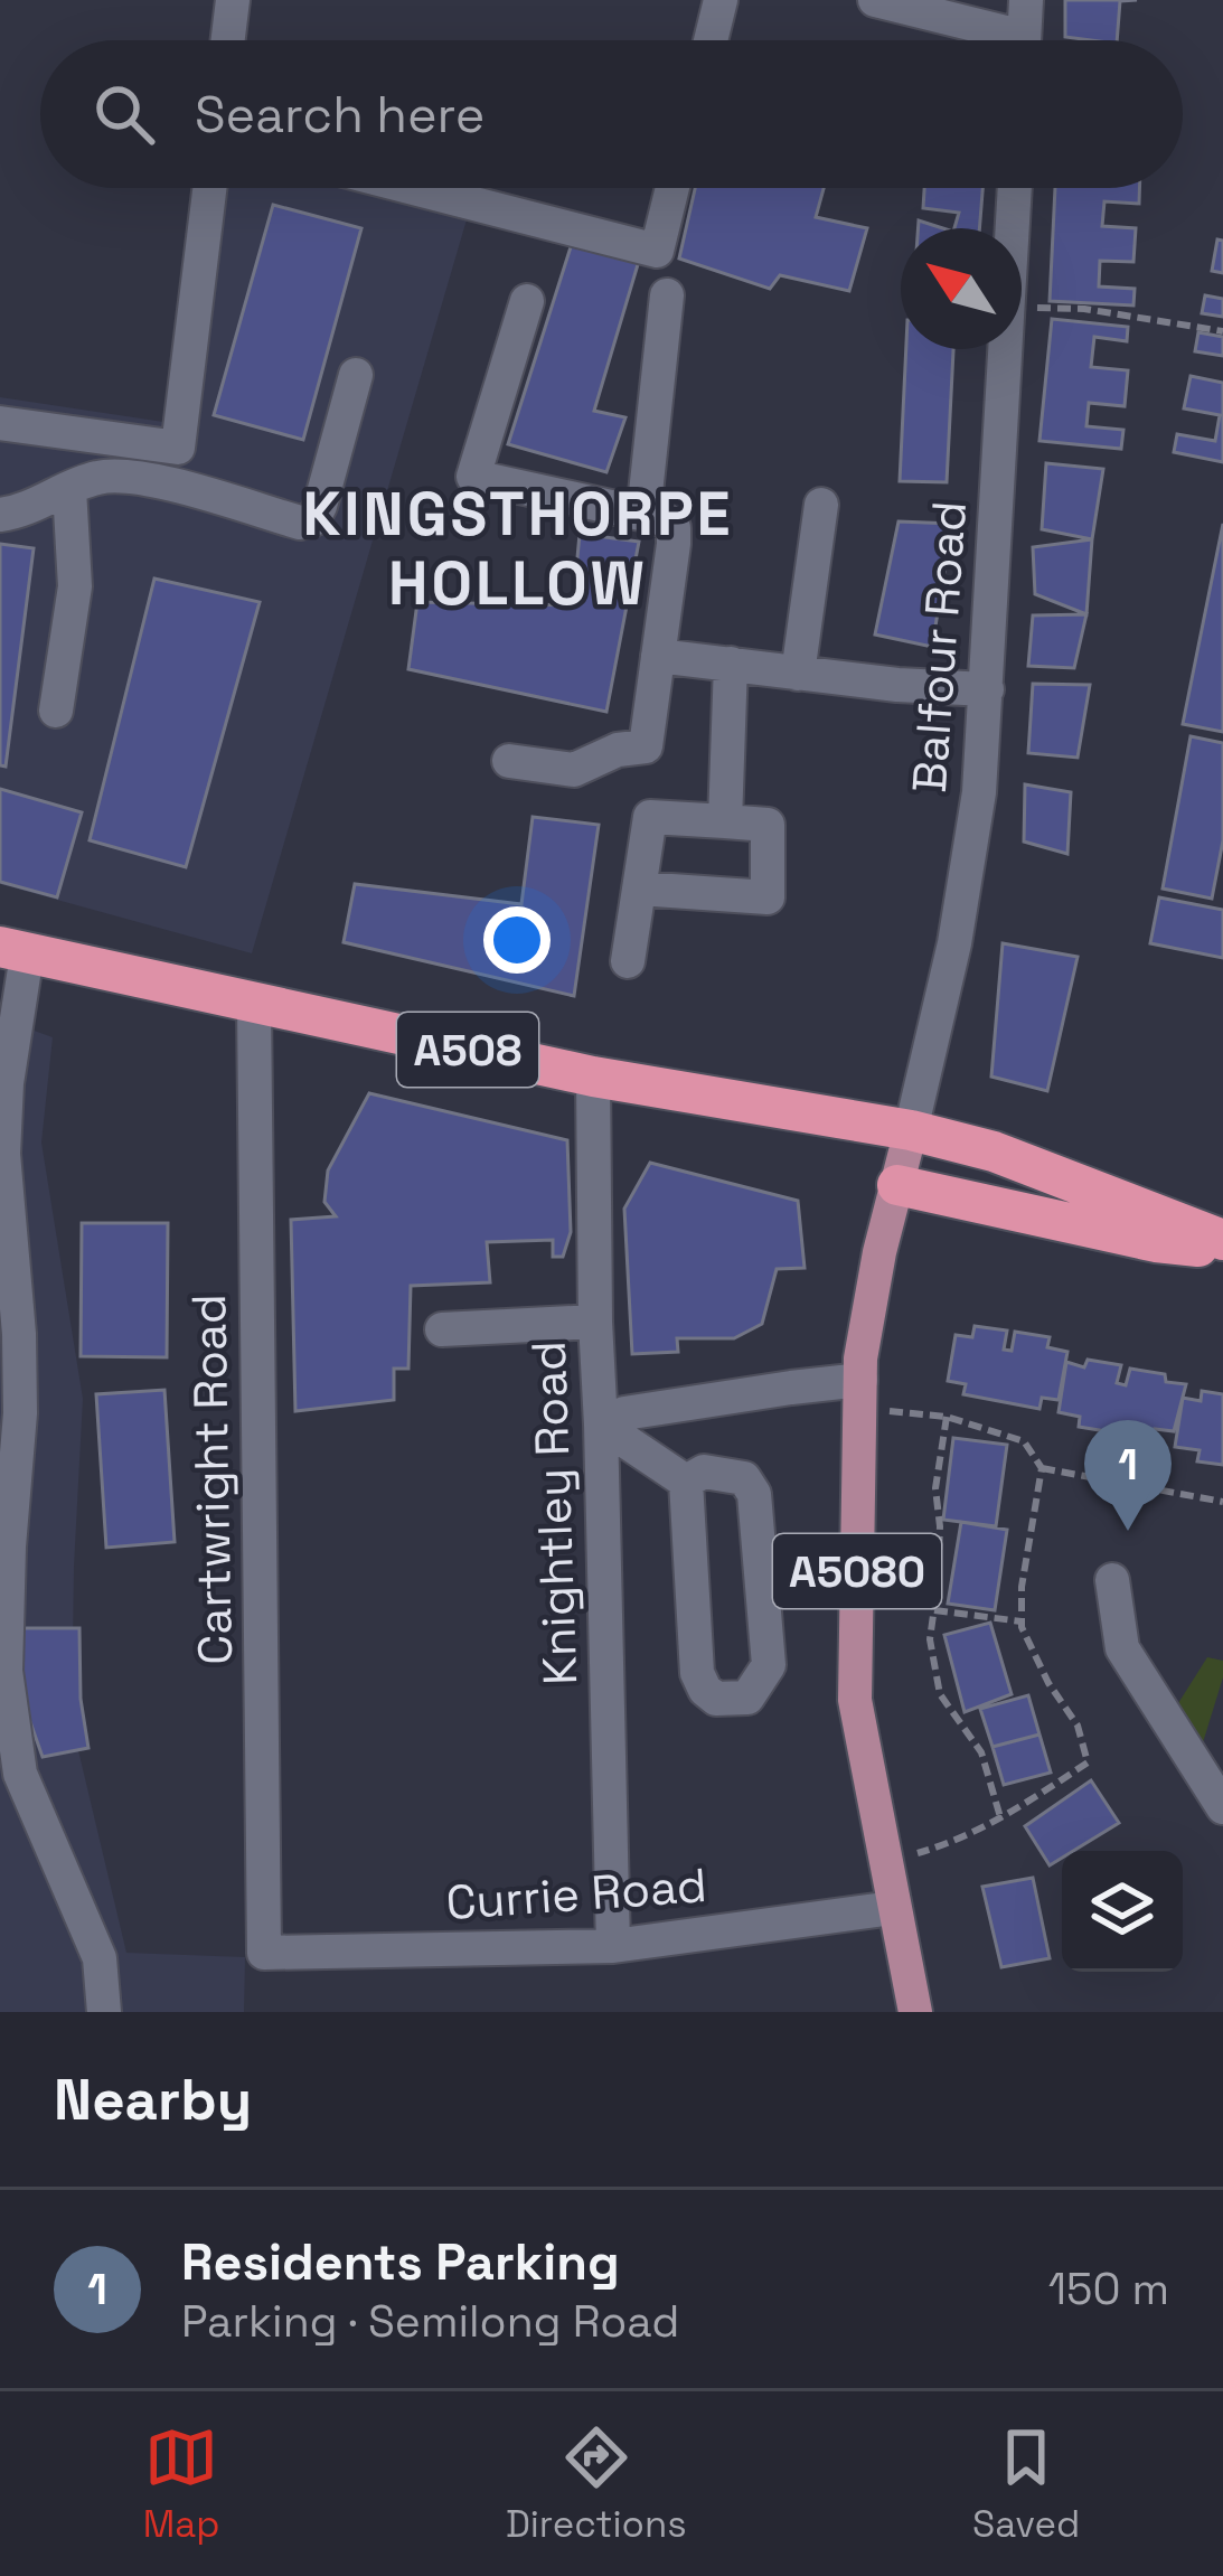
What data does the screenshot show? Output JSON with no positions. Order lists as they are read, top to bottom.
{
  "streets": {
    "highway": ["A508"],
    "main road": ["A5080"],
    "street": [
      "Balfour Road",
      "Cartwright Road",
      "Knightley Road",
      "Currie Road"
    ]
  },
  "crossings": [
    ["Balfour Road", "A508"],
    ["Balfour Road", "A5080"],
    ["A508", "Cartwright Road"],
    ["A508", "Knightley Road"],
    ["A508", "A5080"],
    ["Cartwright Road", "Currie Road"],
    ["Knightley Road", "Currie Road"],
    ["A5080", "Currie Road"]
  ],
  "districts": ["KINGSTHORPE HOLLOW"],
  "north": "top left",
  "page": {
    "search": "Search here",
    "pins": "1",
    "heading": "Nearby",
    "list": [
      {
        "mark": "1",
        "name": "Residents Parking",
        "note": "Parking · Semilong Road",
        "value": "150 m"
      }
    ],
    "nav": ["Map", "Directions", "Saved"]
  }
}
